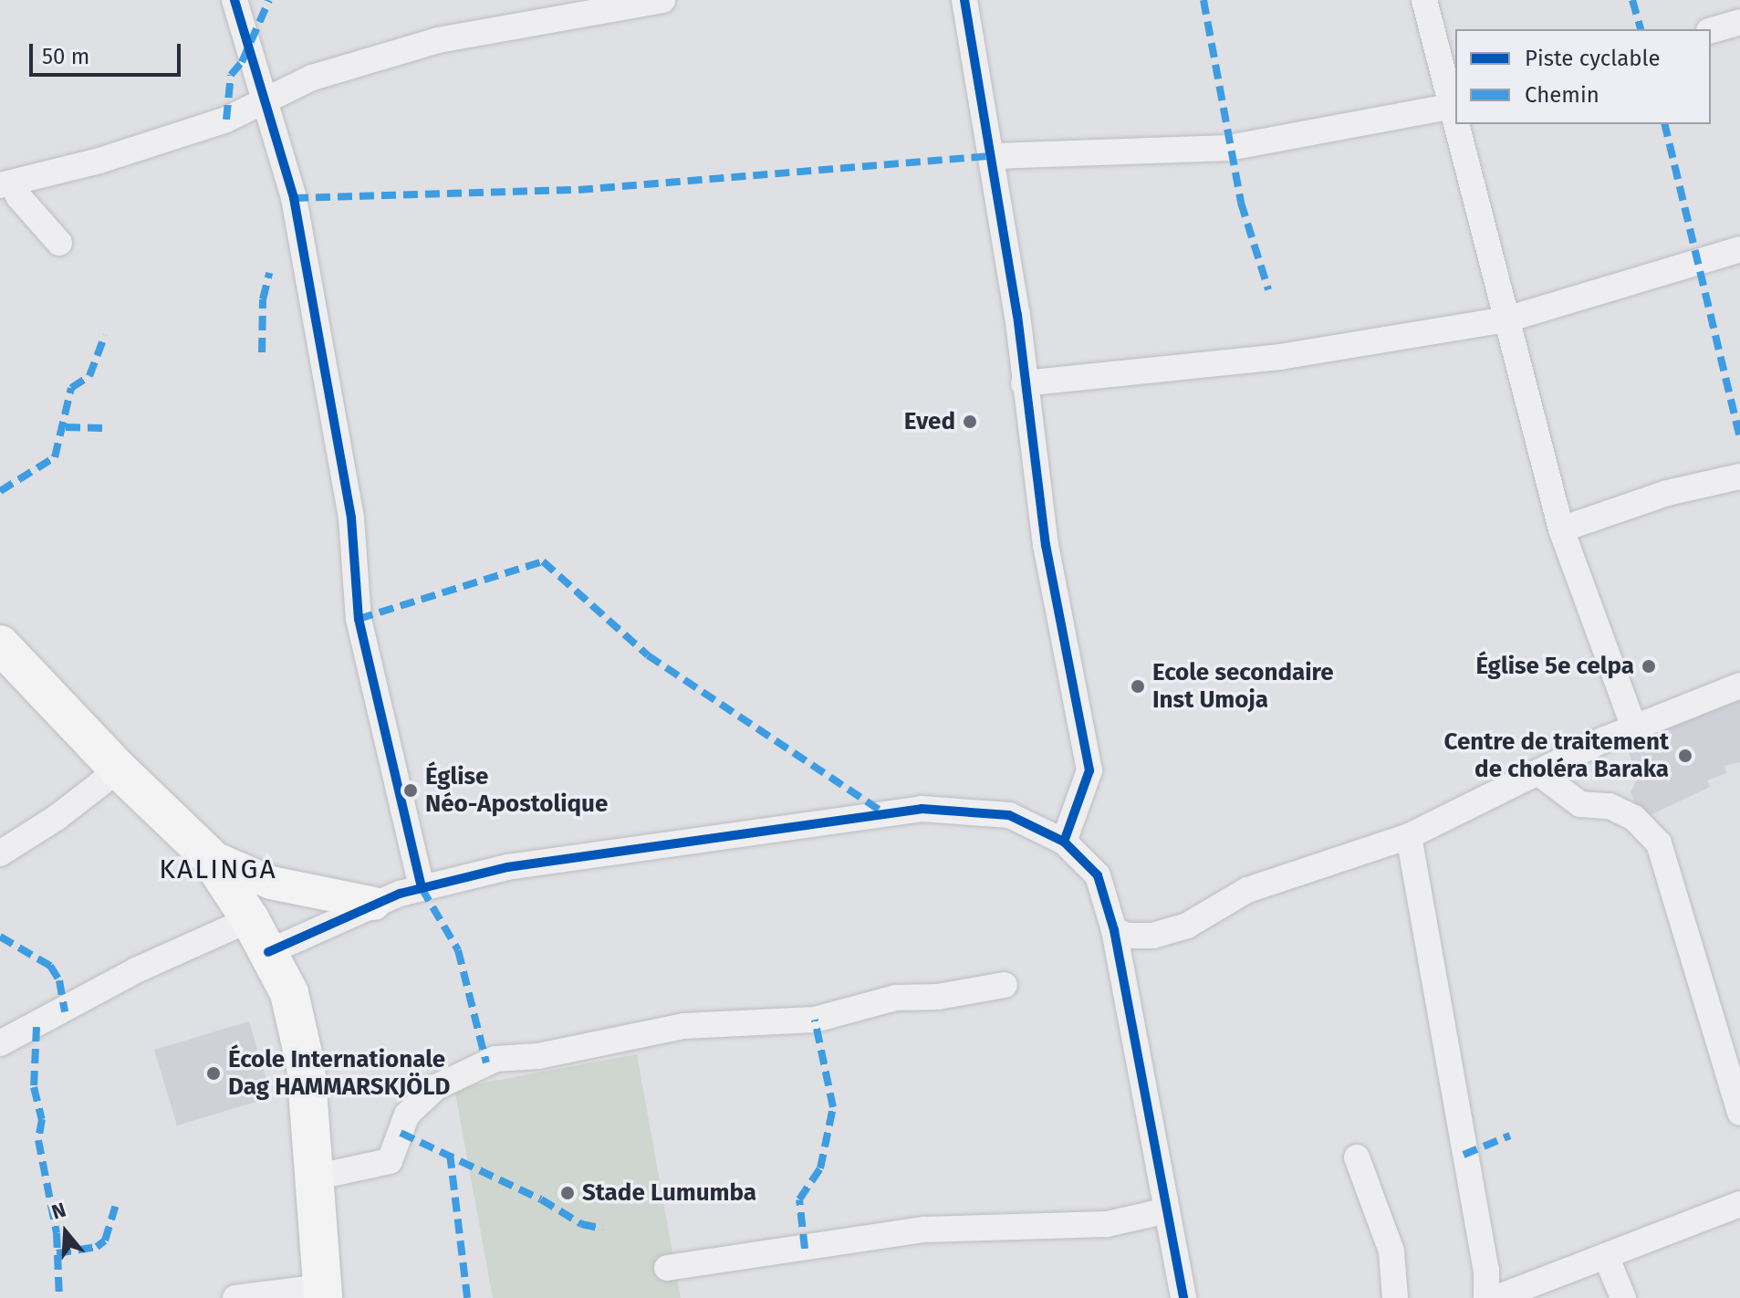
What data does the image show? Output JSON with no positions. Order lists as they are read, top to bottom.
{
  "districts": ["KALINGA"],
  "places": [
    "Eved",
    "Église 5e celpa",
    "Ecole secondaire Inst Umoja",
    "Centre de traitement de choléra Baraka",
    "Église Néo-Apostolique",
    "École Internationale Dag HAMMARSKJÖLD",
    "Stade Lumumba"
  ],
  "legend": ["Piste cyclable", "Chemin"],
  "scale_bar": "50 m",
  "north": "top"
}
